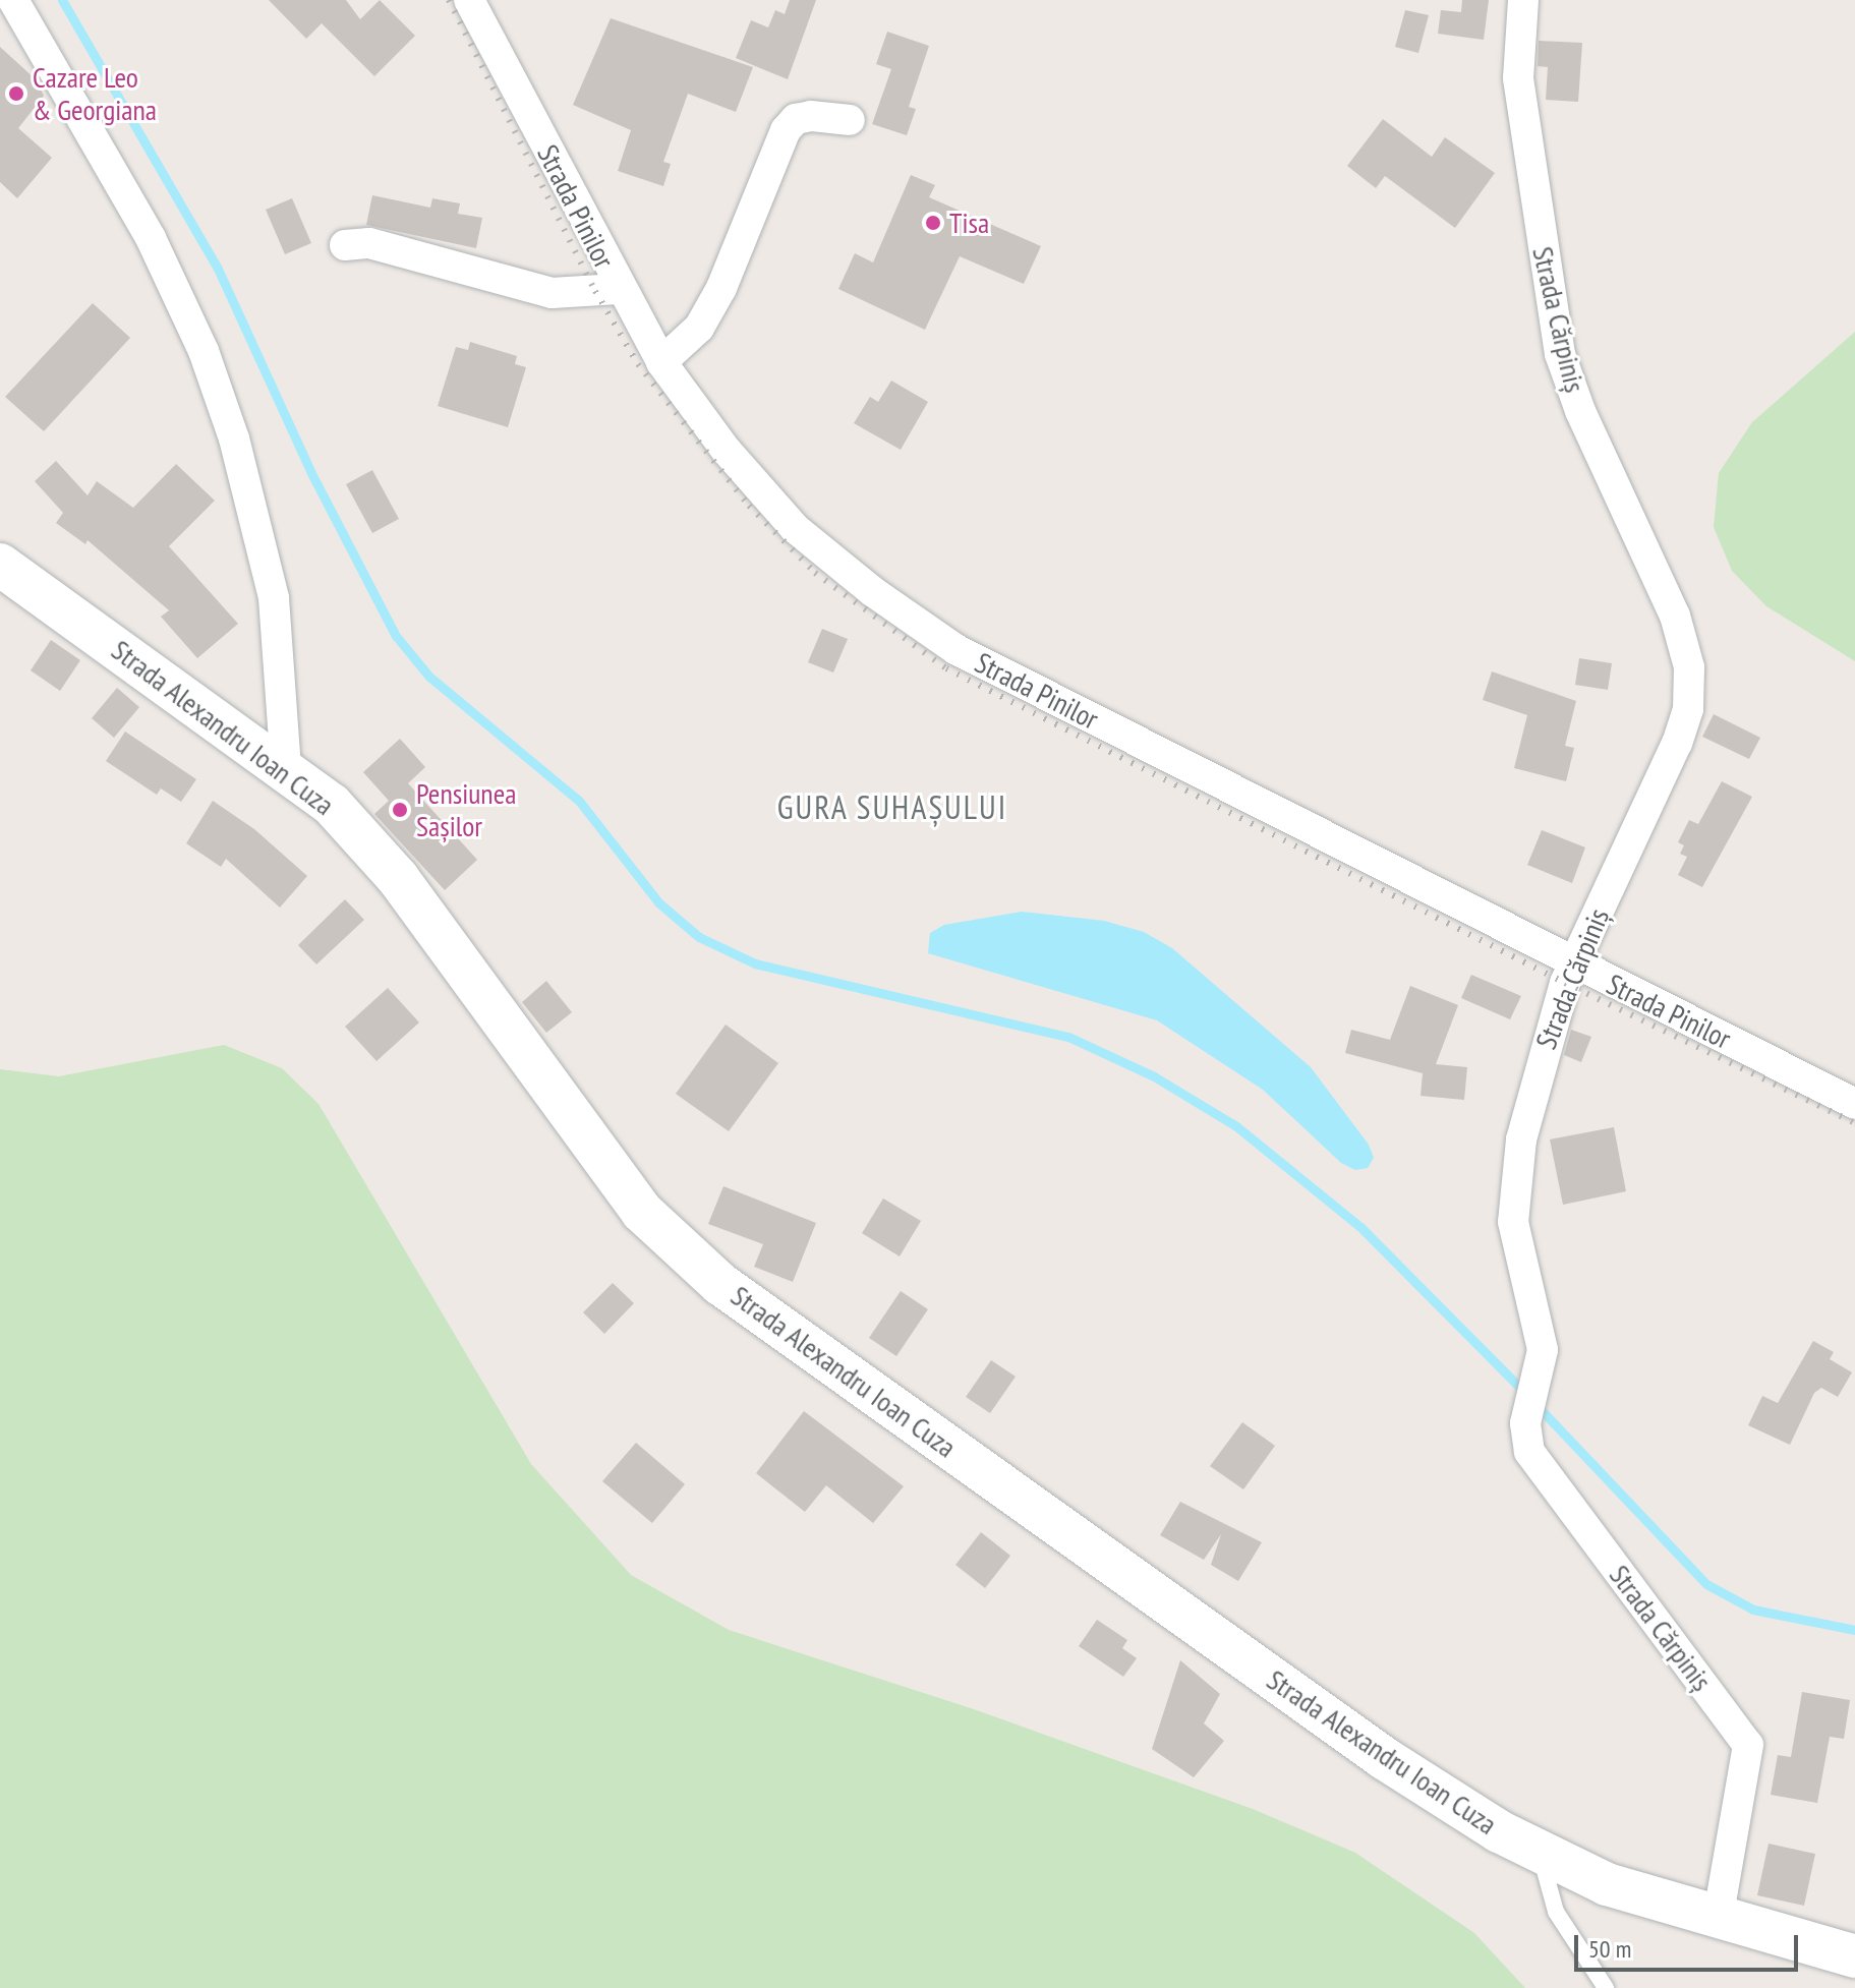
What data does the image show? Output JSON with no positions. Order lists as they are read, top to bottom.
{
  "streets": {
    "main road": ["Strada Alexandru Ioan Cuza"],
    "street": ["Strada Pinilor", "Strada Cărpiniș"]
  },
  "crossings": [
    ["Strada Pinilor", "Strada Cărpiniș"],
    ["Strada Cărpiniș", "Strada Alexandru Ioan Cuza"]
  ],
  "districts": ["GURA SUHAȘULUI"],
  "places": ["Cazare Leo & Georgiana", "Tisa", "Pensiunea Sașilor"],
  "scale_bar": "50 m"
}
